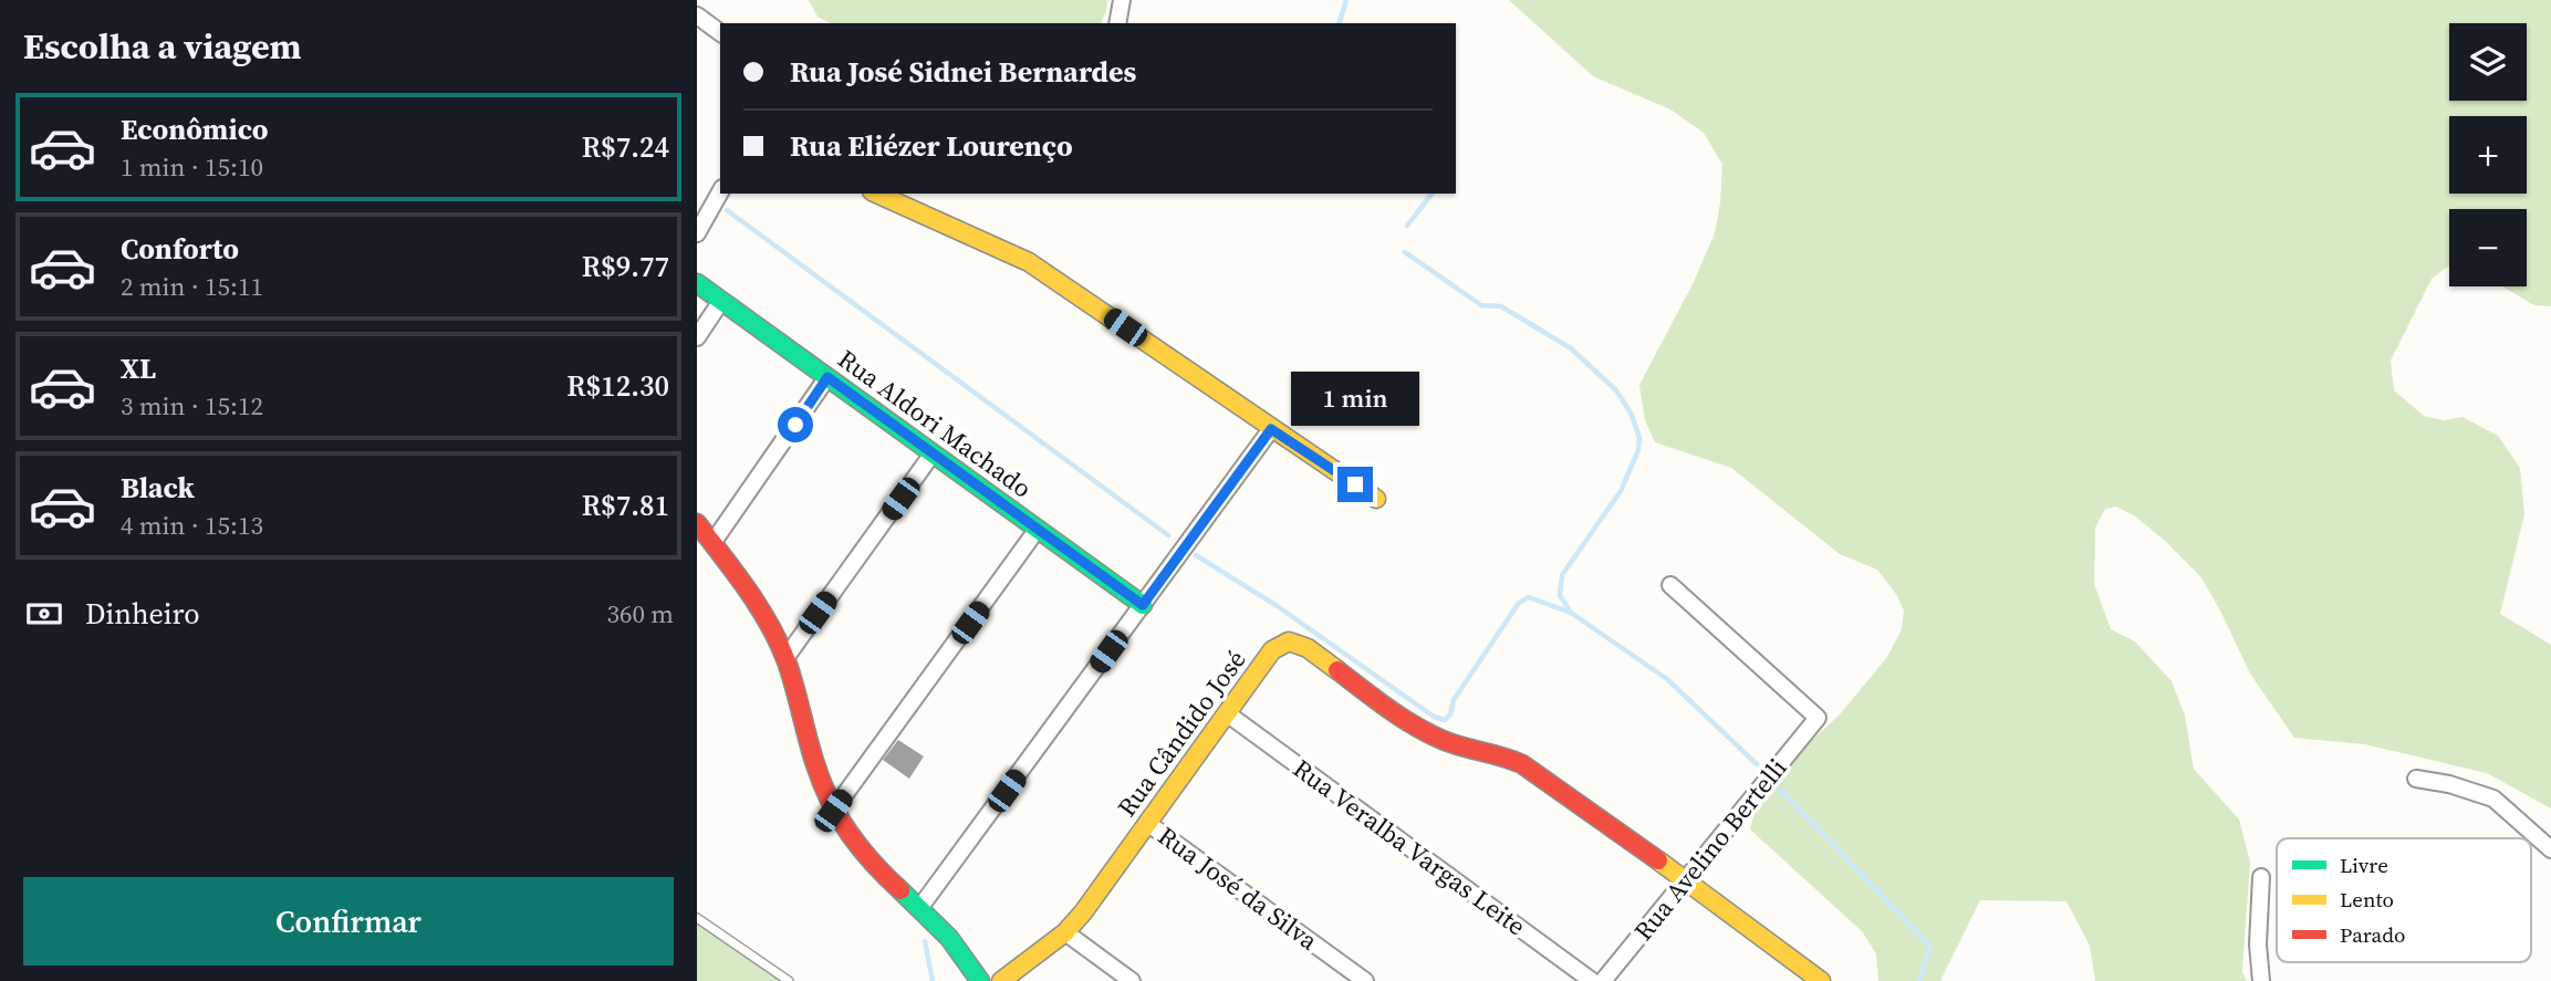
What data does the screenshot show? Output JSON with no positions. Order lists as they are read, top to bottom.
{
  "streets": {
    "street": [
      "Rua Aldori Machado",
      "Rua Cândido José",
      "Rua Veralba Vargas Leite",
      "Rua Avelino Bertelli",
      "Rua José da Silva"
    ]
  },
  "crossings": [
    ["Rua Cândido José", "Rua Veralba Vargas Leite"],
    ["Rua Cândido José", "Rua Avelino Bertelli"],
    ["Rua Cândido José", "Rua José da Silva"]
  ],
  "legend": ["Livre", "Lento", "Parado"],
  "page": {
    "heading": "Escolha a viagem",
    "map_buttons": ["+", "−"],
    "banner": ["Rua José Sidnei Bernardes", "Rua Eliézer Lourenço"],
    "list": [
      {
        "name": "Econômico",
        "note": "1 min · 15:10",
        "value": "R$7.24"
      },
      {
        "name": "Conforto",
        "note": "2 min · 15:11",
        "value": "R$9.77"
      },
      {
        "name": "XL",
        "note": "3 min · 15:12",
        "value": "R$12.30"
      },
      {
        "name": "Black",
        "note": "4 min · 15:13",
        "value": "R$7.81"
      }
    ],
    "bubble": "1 min",
    "pay": ["Dinheiro", "360 m"],
    "buttons": "Confirmar"
  }
}
